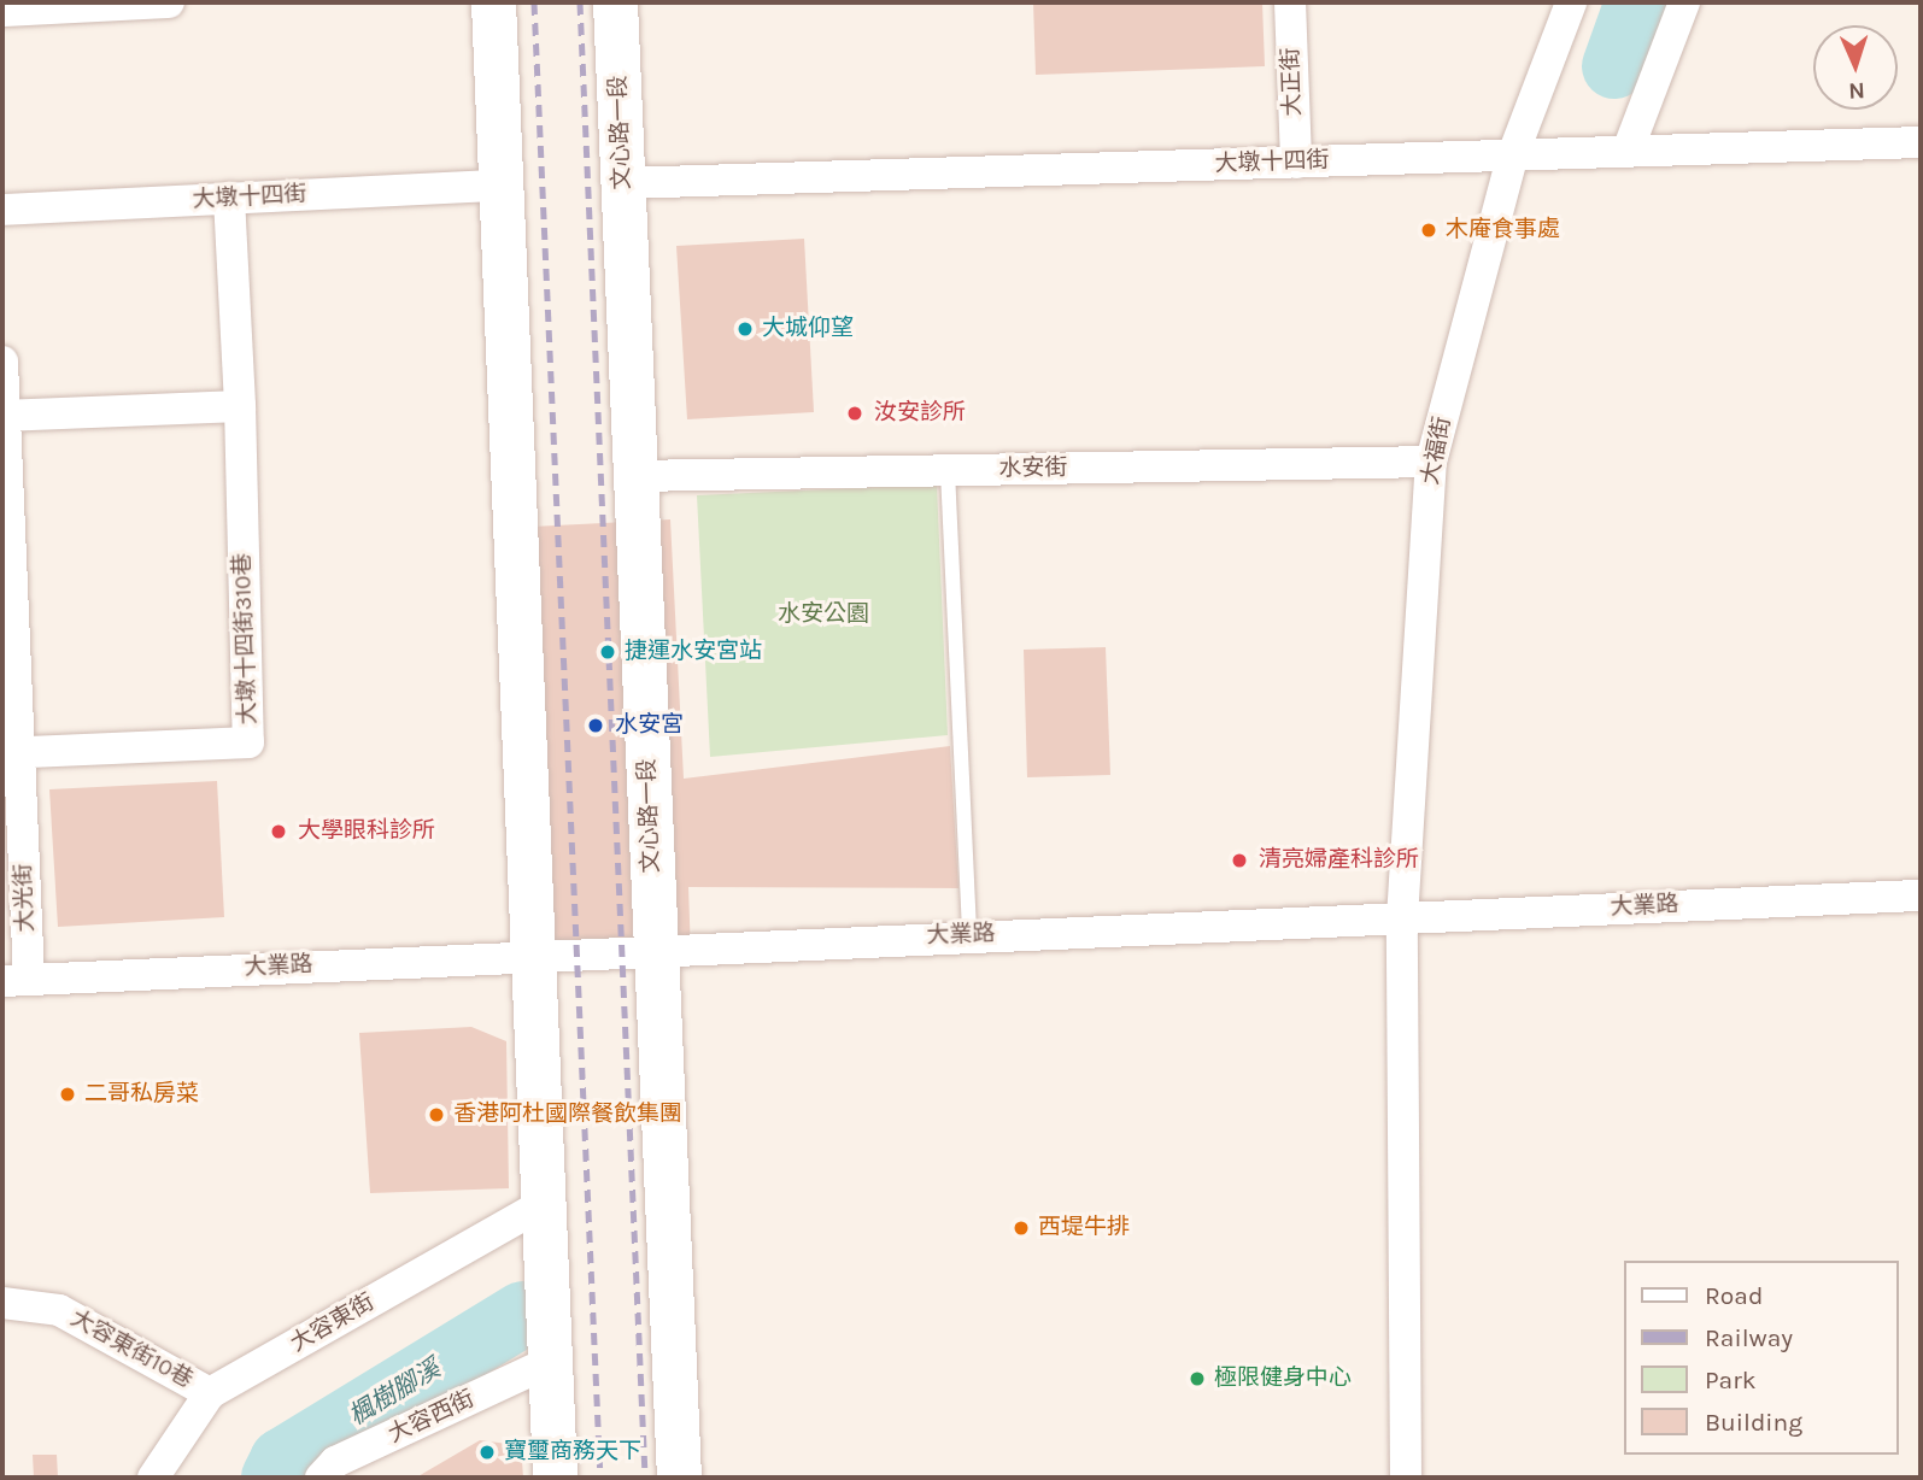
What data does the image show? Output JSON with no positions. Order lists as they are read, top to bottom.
{
  "streets": {
    "main road": ["文心路一段"],
    "street": [
      "大正街",
      "大墩十四街",
      "大福街",
      "水安街",
      "大墩十四街310巷",
      "大光街",
      "大業路",
      "大容東街",
      "大容東街10巷",
      "大容西街"
    ]
  },
  "crossings": [
    ["大正街", "大墩十四街"],
    ["文心路一段", "大墩十四街"],
    ["文心路一段", "水安街"],
    ["文心路一段", "大業路"],
    ["大墩十四街", "大福街"],
    ["大墩十四街", "大墩十四街310巷"],
    ["大福街", "水安街"],
    ["大福街", "大業路"],
    ["大墩十四街310巷", "大光街"],
    ["大光街", "大業路"],
    ["大容東街", "大容東街10巷"]
  ],
  "water": ["楓樹腳溪"],
  "parks": ["水安公園"],
  "places": [
    "木庵食事處",
    "大城仰望",
    "汝安診所",
    "捷運水安宮站",
    "水安宮",
    "大學眼科診所",
    "清亮婦產科診所",
    "二哥私房菜",
    "香港阿杜國際餐飲集團",
    "西堤牛排",
    "極限健身中心",
    "寶璽商務天下"
  ],
  "legend": [
    "Road",
    "Railway",
    "Park",
    "Building"
  ],
  "north": "bottom"
}
